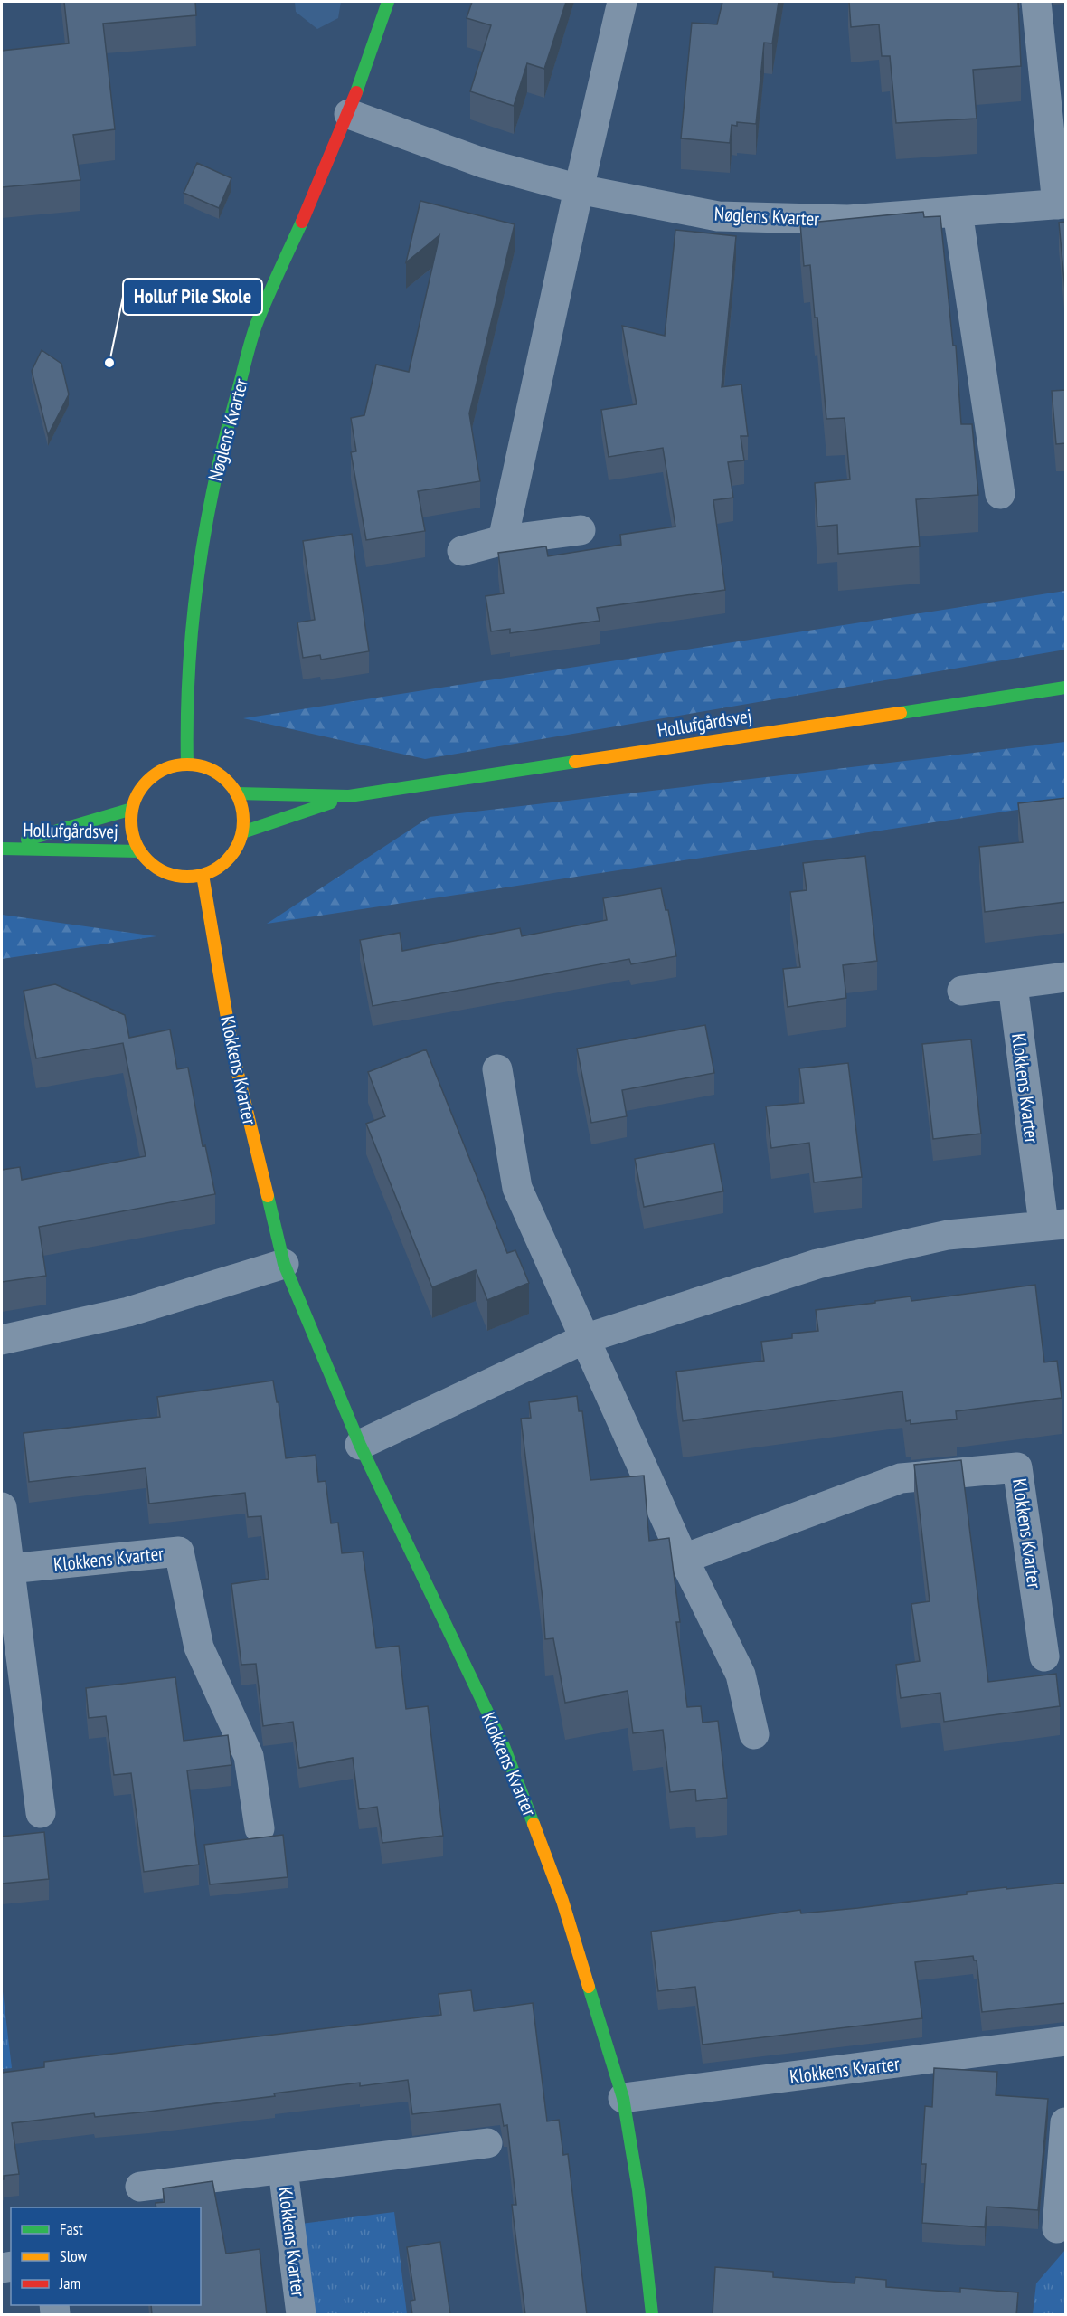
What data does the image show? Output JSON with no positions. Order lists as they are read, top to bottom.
{
  "streets": {
    "street": ["Nøglens Kvarter", "Hollufgårdsvej", "Klokkens Kvarter"]
  },
  "crossings": [
    ["Nøglens Kvarter", "Hollufgårdsvej"],
    ["Nøglens Kvarter", "Klokkens Kvarter"],
    ["Hollufgårdsvej", "Klokkens Kvarter"]
  ],
  "places": ["Holluf Pile Skole"],
  "legend": ["Fast", "Slow", "Jam"]
}
